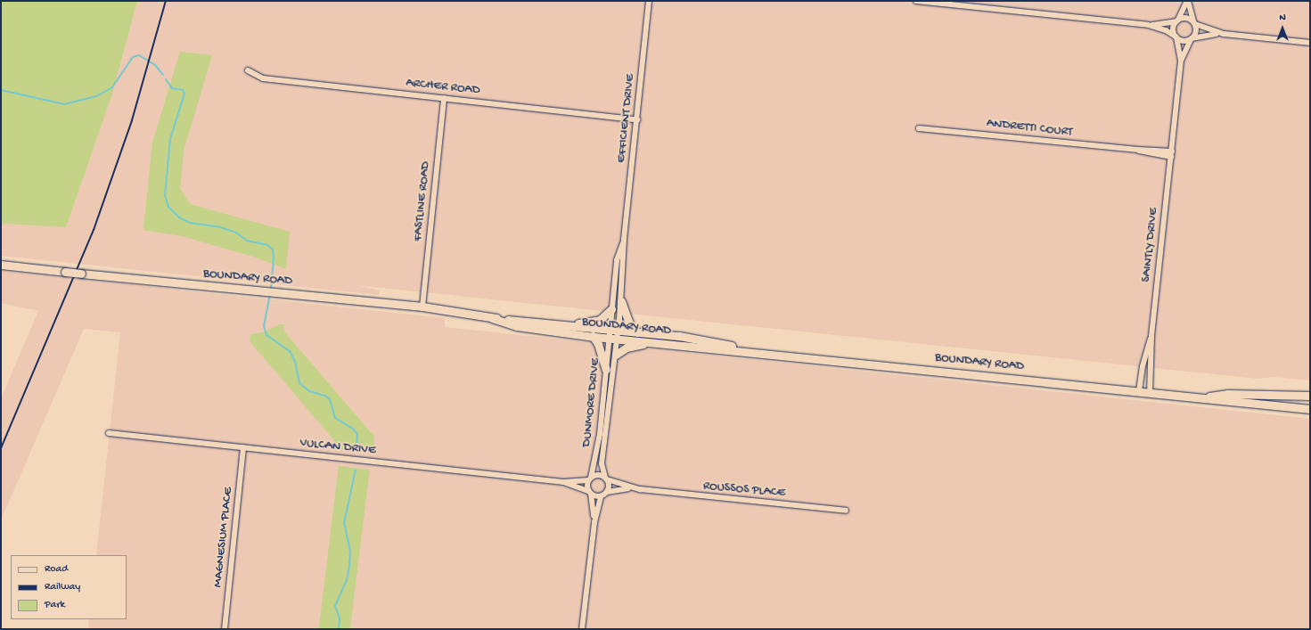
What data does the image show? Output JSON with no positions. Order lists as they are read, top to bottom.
{
  "streets": {
    "main road": ["BOUNDARY ROAD"],
    "street": [
      "ARCHER ROAD",
      "EFFICIENT DRIVE",
      "ANDRETTI COURT",
      "FASTLINE ROAD",
      "SAINTLY DRIVE",
      "DUNMORE DRIVE",
      "VULCAN DRIVE",
      "ROUSSOS PLACE",
      "MAGNESIUM PLACE"
    ]
  },
  "crossings": [
    ["ARCHER ROAD", "EFFICIENT DRIVE"],
    ["ARCHER ROAD", "FASTLINE ROAD"],
    ["EFFICIENT DRIVE", "BOUNDARY ROAD"],
    ["EFFICIENT DRIVE", "DUNMORE DRIVE"],
    ["ANDRETTI COURT", "SAINTLY DRIVE"],
    ["FASTLINE ROAD", "BOUNDARY ROAD"],
    ["SAINTLY DRIVE", "BOUNDARY ROAD"],
    ["BOUNDARY ROAD", "DUNMORE DRIVE"],
    ["DUNMORE DRIVE", "VULCAN DRIVE"],
    ["DUNMORE DRIVE", "ROUSSOS PLACE"],
    ["VULCAN DRIVE", "ROUSSOS PLACE"],
    ["VULCAN DRIVE", "MAGNESIUM PLACE"]
  ],
  "legend": ["Road", "Railway", "Park"],
  "north": "top"
}
